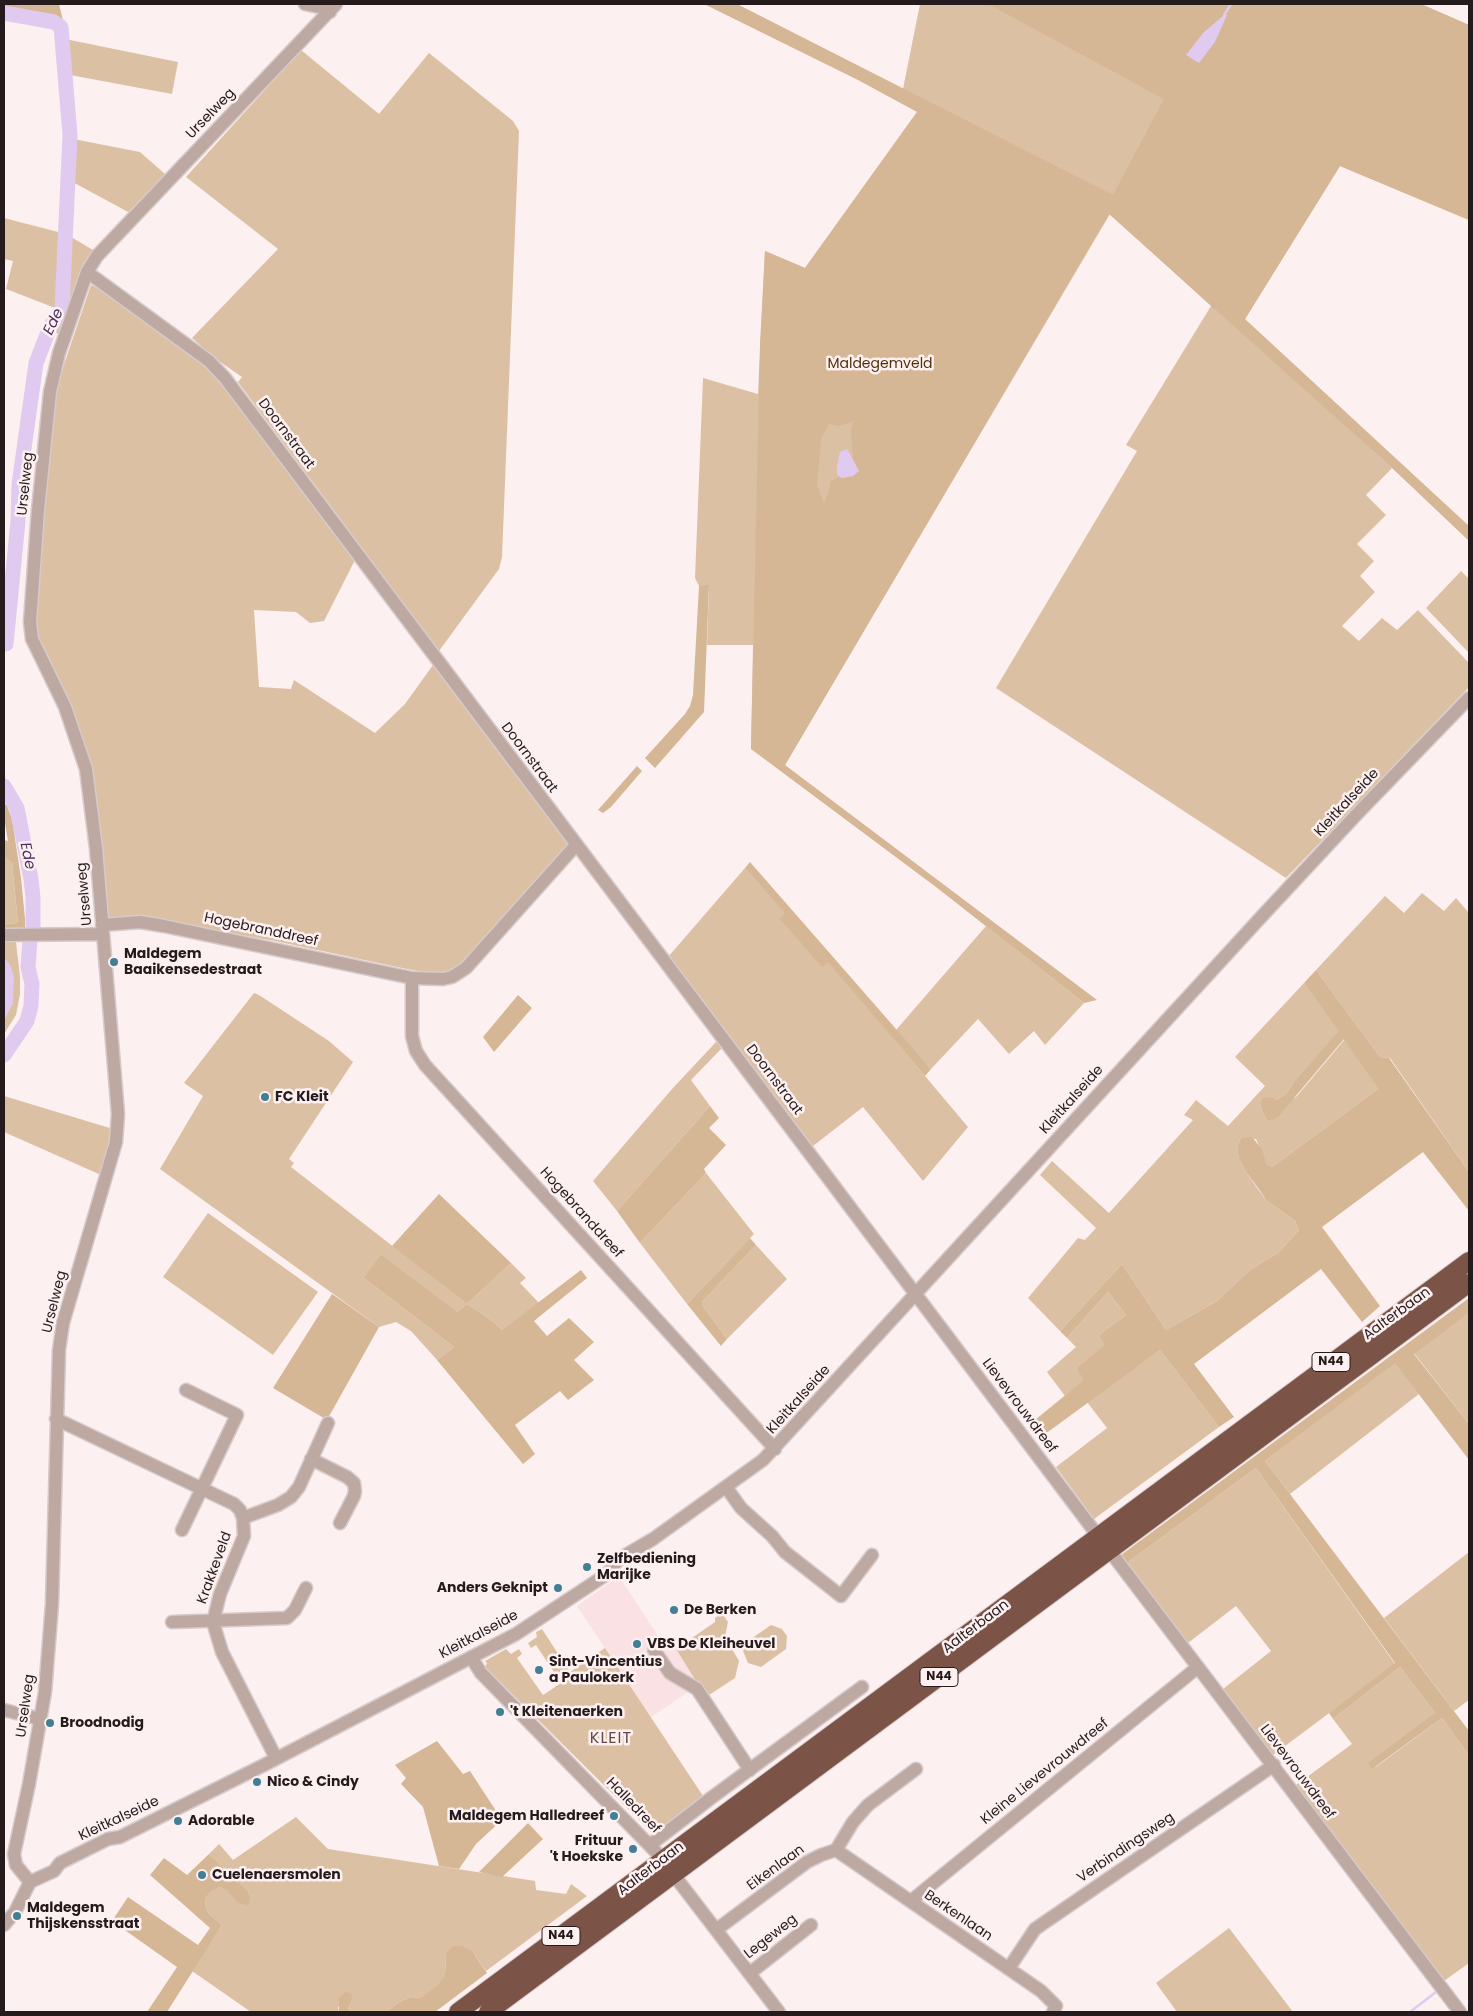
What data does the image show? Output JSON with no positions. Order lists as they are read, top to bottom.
{
  "streets": {
    "highway": ["Aalterbaan", "N44"],
    "street": [
      "Urselweg",
      "Doornstraat",
      "Kleitkalseide",
      "Hogebranddreef",
      "Lievevrouwdreef",
      "Krakkeveld",
      "Kleine Lievevrouwdreef",
      "Halledreef",
      "Verbindingsweg",
      "Eikenlaan",
      "Berkenlaan",
      "Legeweg"
    ]
  },
  "crossings": [
    ["Urselweg", "Doornstraat"],
    ["Urselweg", "Kleitkalseide"],
    ["Urselweg", "Hogebranddreef"],
    ["Urselweg", "Krakkeveld"],
    ["Doornstraat", "Kleitkalseide"],
    ["Doornstraat", "Hogebranddreef"],
    ["Doornstraat", "Lievevrouwdreef"],
    ["Kleitkalseide", "Hogebranddreef"],
    ["Kleitkalseide", "Lievevrouwdreef"],
    ["Kleitkalseide", "Krakkeveld"],
    ["Kleitkalseide", "Halledreef"],
    ["Aalterbaan", "Lievevrouwdreef"],
    ["Aalterbaan", "Halledreef"],
    ["Lievevrouwdreef", "Kleine Lievevrouwdreef"],
    ["Lievevrouwdreef", "Verbindingsweg"],
    ["Kleine Lievevrouwdreef", "Berkenlaan"],
    ["Halledreef", "Eikenlaan"],
    ["Halledreef", "Legeweg"],
    ["Verbindingsweg", "Berkenlaan"],
    ["Eikenlaan", "Berkenlaan"]
  ],
  "districts": ["KLEIT"],
  "water": ["Ede"],
  "parks": ["Maldegemveld"],
  "places": [
    "Maldegem Baaikensedestraat",
    "FC Kleit",
    "Zelfbediening Marijke",
    "Anders Geknipt",
    "De Berken",
    "VBS De Kleiheuvel",
    "Sint-Vincentius a Paulokerk",
    "'t Kleitenaerken",
    "Broodnodig",
    "Nico & Cindy",
    "Maldegem Halledreef",
    "Adorable",
    "Frituur 't Hoekske",
    "Cuelenaersmolen",
    "Maldegem Thijskensstraat"
  ]
}
